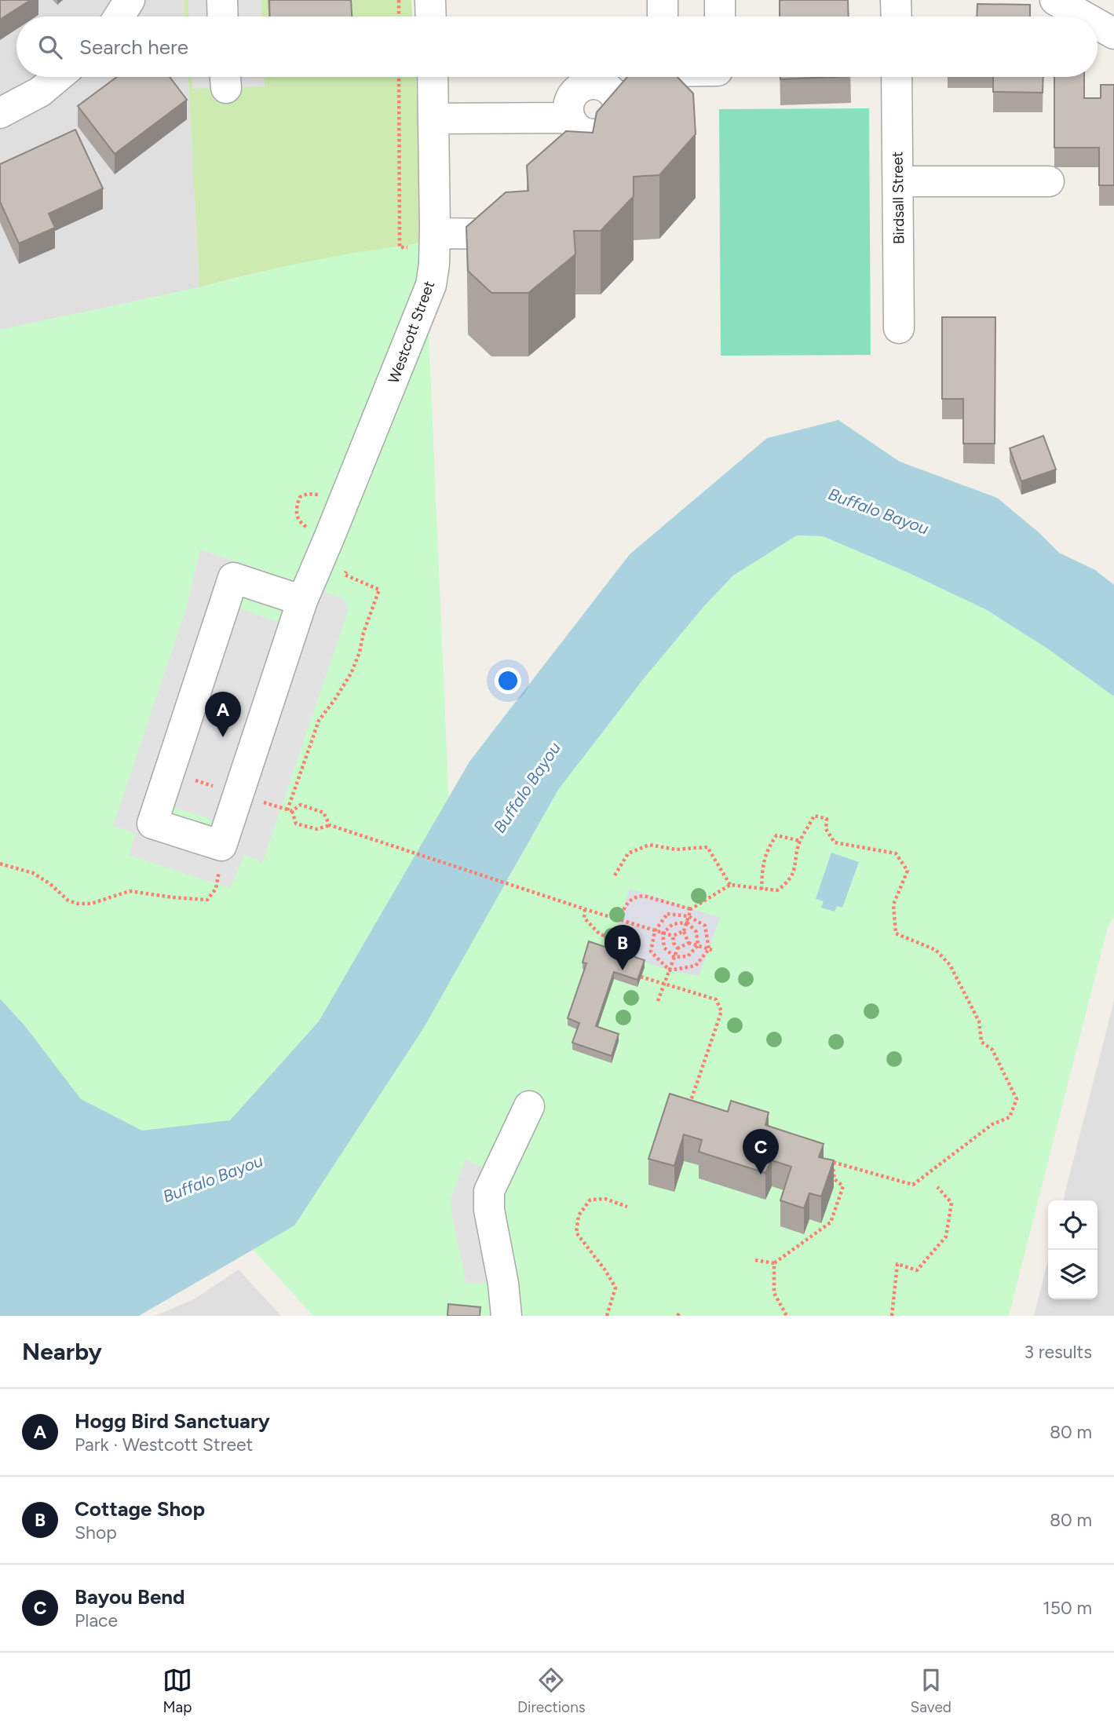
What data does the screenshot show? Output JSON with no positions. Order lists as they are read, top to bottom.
{
  "streets": {
    "street": ["Birdsall Street", "Westcott Street"]
  },
  "water": ["Buffalo Bayou"],
  "page": {
    "search": "Search here",
    "pins": ["A", "B", "C"],
    "heading": ["Nearby", "3 results"],
    "list": [
      {
        "mark": "A",
        "name": "Hogg Bird Sanctuary",
        "note": "Park · Westcott Street",
        "value": "80 m"
      },
      {
        "mark": "B",
        "name": "Cottage Shop",
        "note": "Shop",
        "value": "80 m"
      },
      {
        "mark": "C",
        "name": "Bayou Bend",
        "note": "Place",
        "value": "150 m"
      }
    ],
    "nav": ["Map", "Directions", "Saved"]
  }
}
